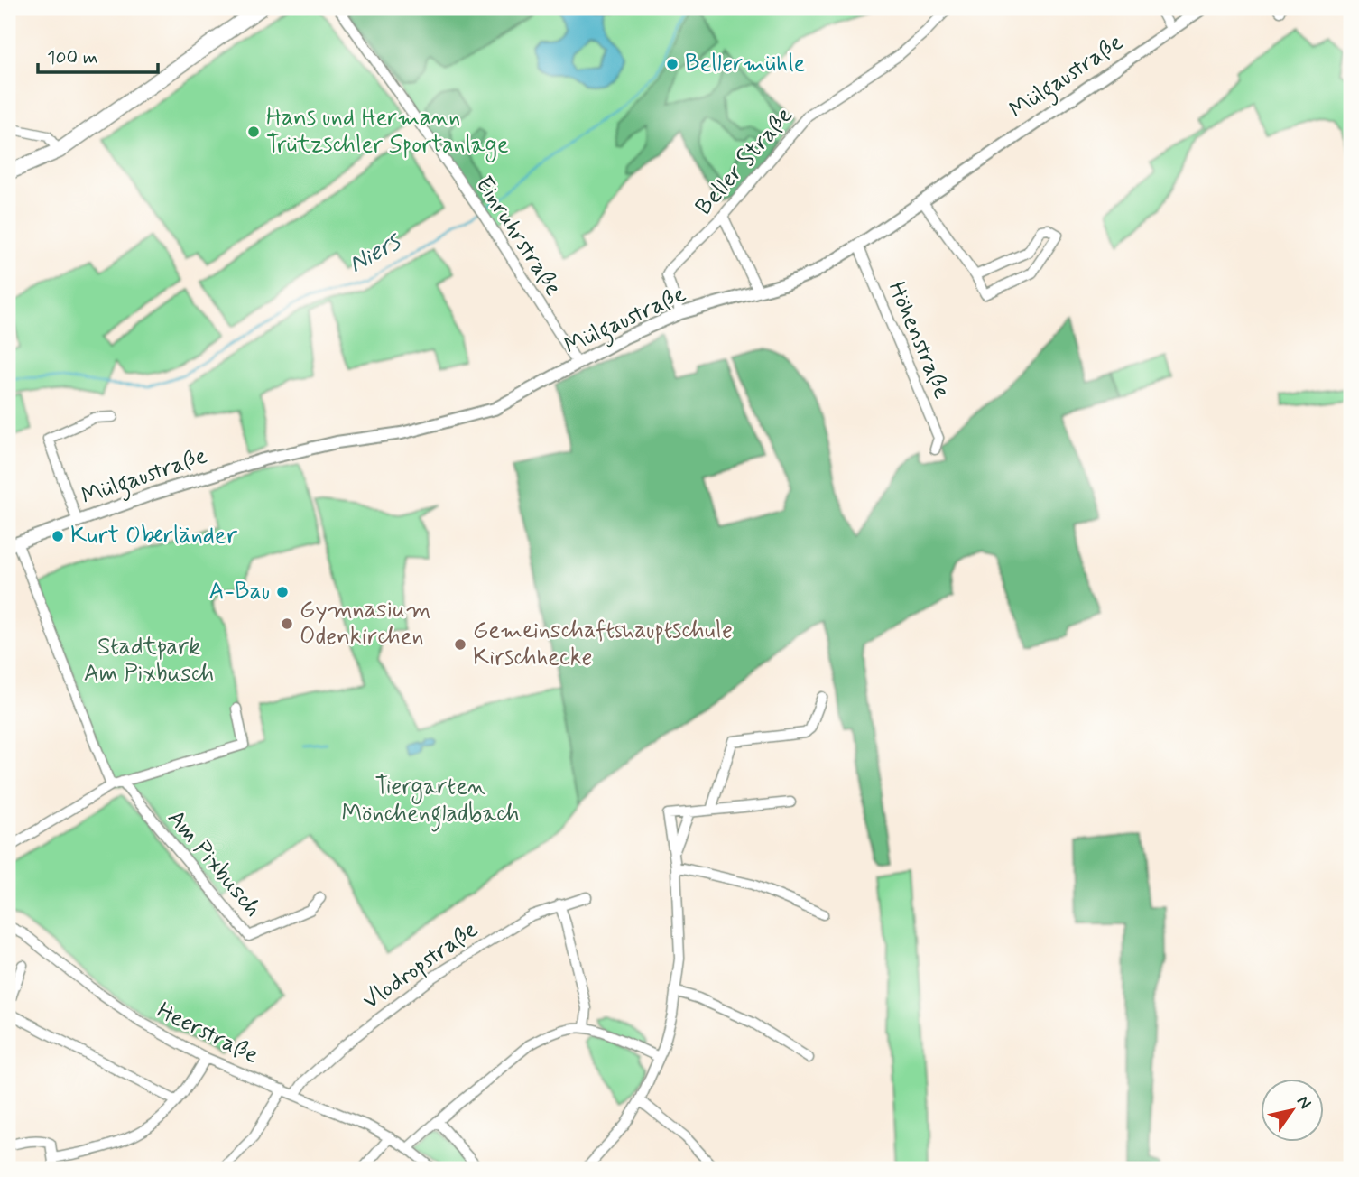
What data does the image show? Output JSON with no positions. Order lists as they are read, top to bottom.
{
  "streets": {
    "street": [
      "Mülgaustraße",
      "Beller Straße",
      "Einruhrstraße",
      "Höhenstraße",
      "Am Pixbusch",
      "Vlodropstraße",
      "Heerstraße"
    ]
  },
  "crossings": [
    ["Mülgaustraße", "Beller Straße"],
    ["Mülgaustraße", "Einruhrstraße"],
    ["Mülgaustraße", "Höhenstraße"],
    ["Vlodropstraße", "Heerstraße"]
  ],
  "water": ["Niers"],
  "parks": ["Stadtpark Am Pixbusch", "Tiergarten Mönchengladbach"],
  "places": [
    "Bellermühle",
    "Hans und Hermann Trützschler Sportanlage",
    "Kurt Oberländer",
    "A-Bau",
    "Gymnasium Odenkirchen",
    "Gemeinschaftshauptschule Kirschhecke"
  ],
  "scale_bar": "100 m",
  "north": "top right"
}
